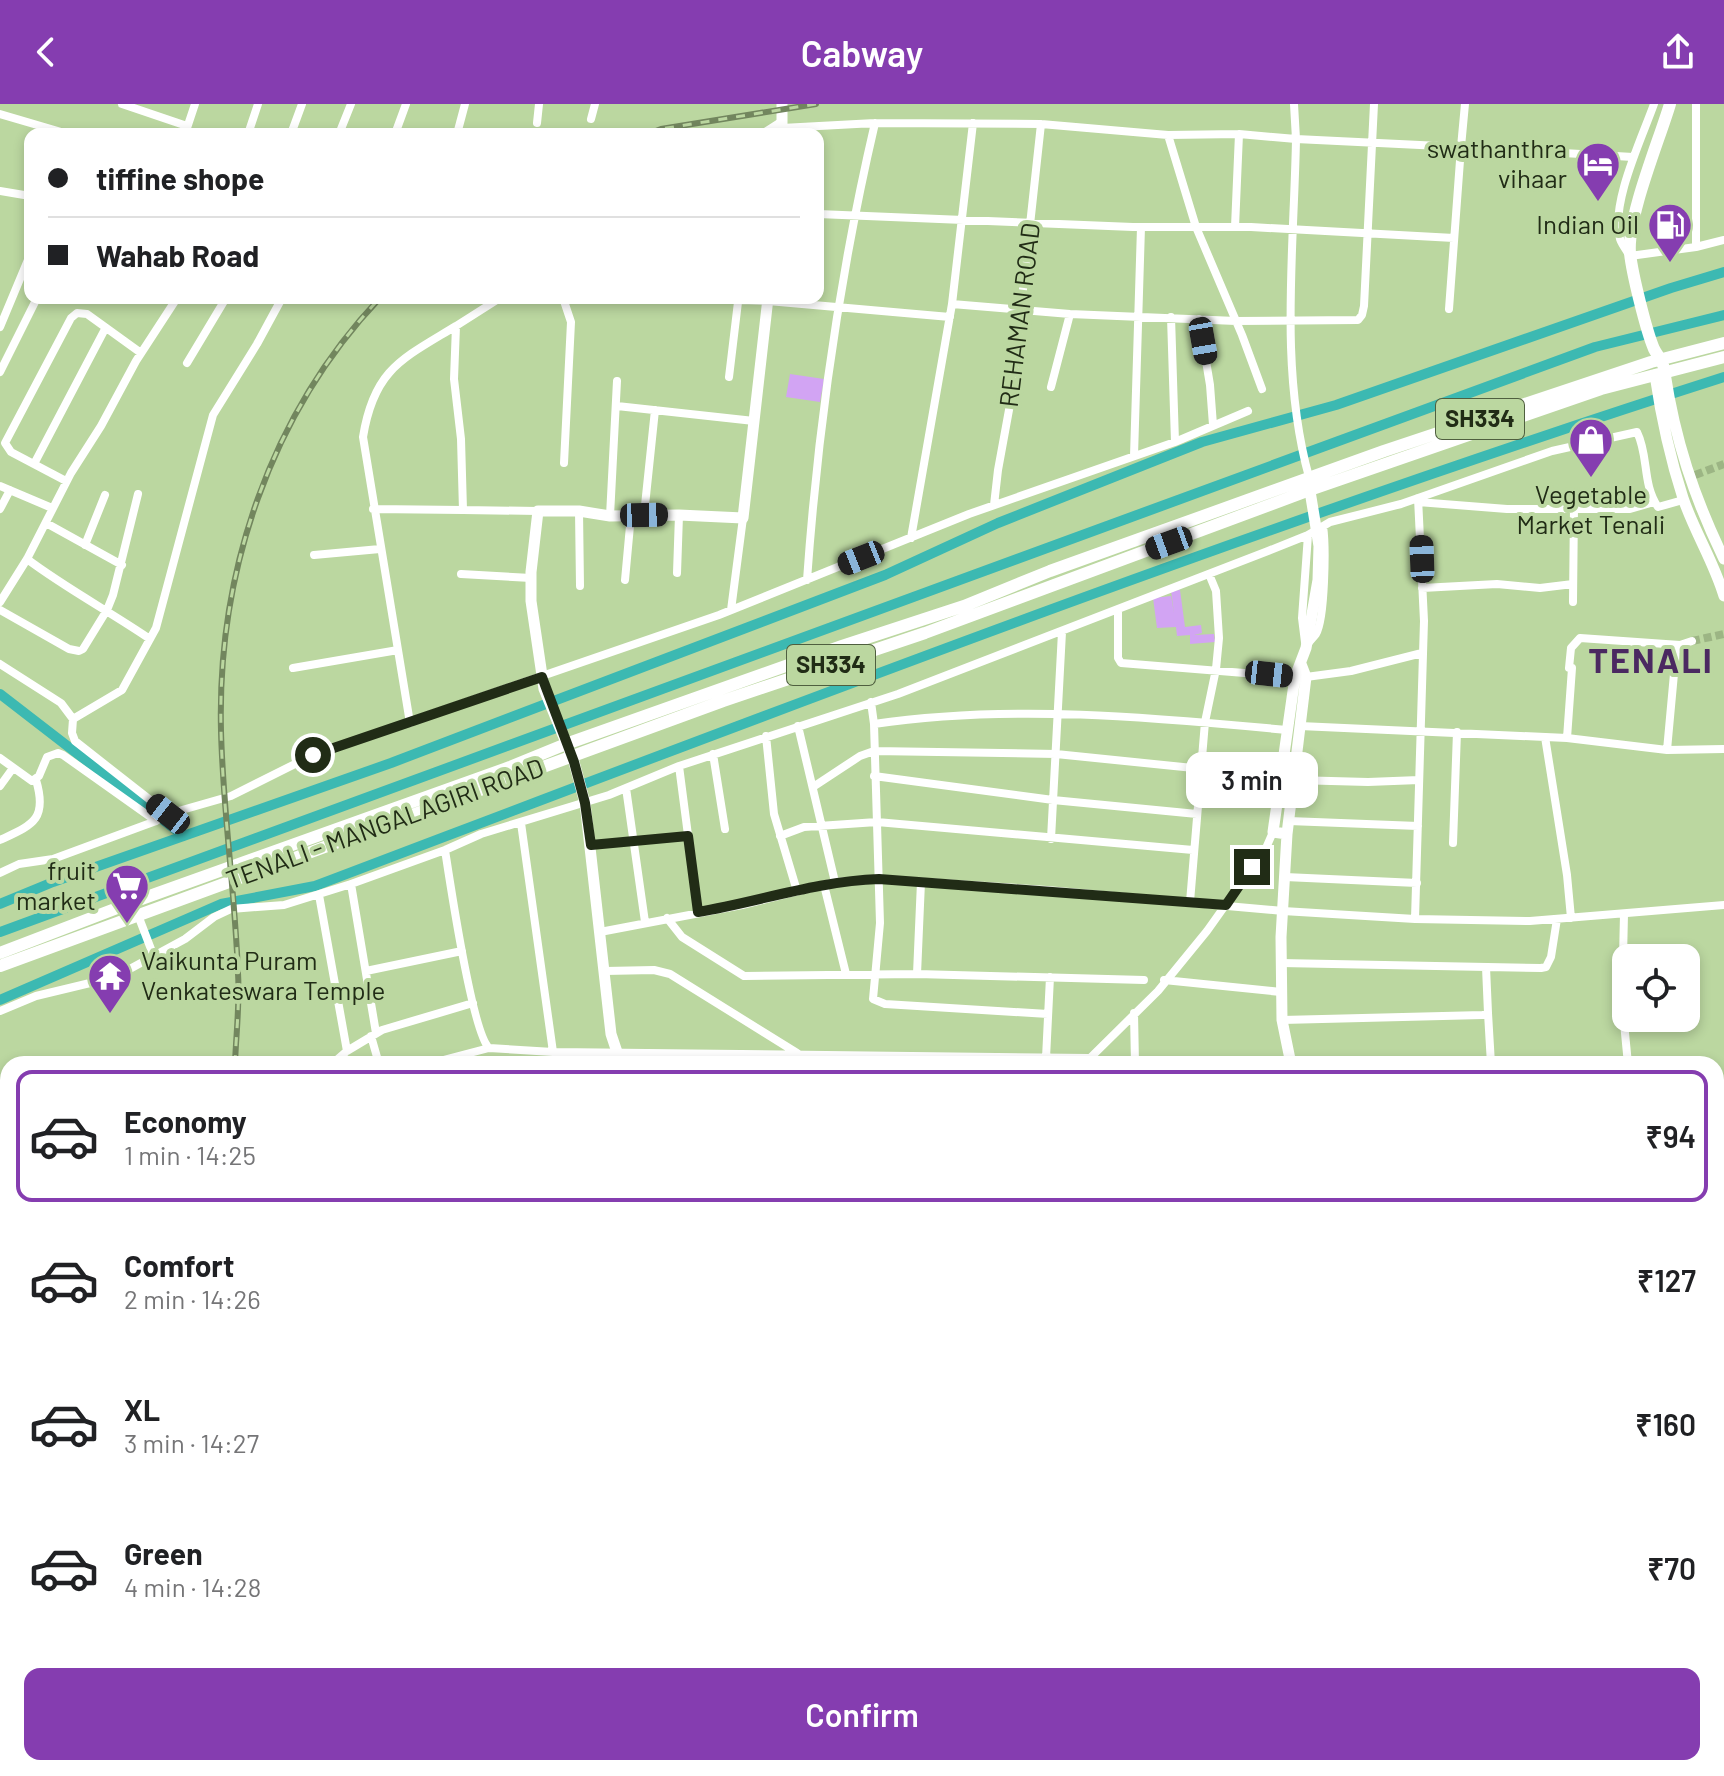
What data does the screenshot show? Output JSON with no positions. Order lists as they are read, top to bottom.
{
  "streets": {
    "main road": ["SH334", "TENALI - MANGALAGIRI ROAD"],
    "street": ["REHAMAN ROAD"]
  },
  "crossings": [
    ["SH334", "TENALI - MANGALAGIRI ROAD"]
  ],
  "districts": ["TENALI"],
  "places": {
    "hotel": ["swathanthra vihaar"],
    "fuel station": ["Indian Oil"],
    "shop": ["Vegetable Market Tenali"],
    "supermarket": ["fruit market"],
    "temple": ["Vaikunta Puram Venkateswara Temple"]
  },
  "page": {
    "header": "Cabway",
    "banner": ["tiffine shope", "Wahab Road"],
    "bubble": "3 min",
    "list": [
      {
        "name": "Economy",
        "note": "1 min · 14:25",
        "value": "₹94"
      },
      {
        "name": "Comfort",
        "note": "2 min · 14:26",
        "value": "₹127"
      },
      {
        "name": "XL",
        "note": "3 min · 14:27",
        "value": "₹160"
      },
      {
        "name": "Green",
        "note": "4 min · 14:28",
        "value": "₹70"
      }
    ],
    "buttons": "Confirm"
  }
}
